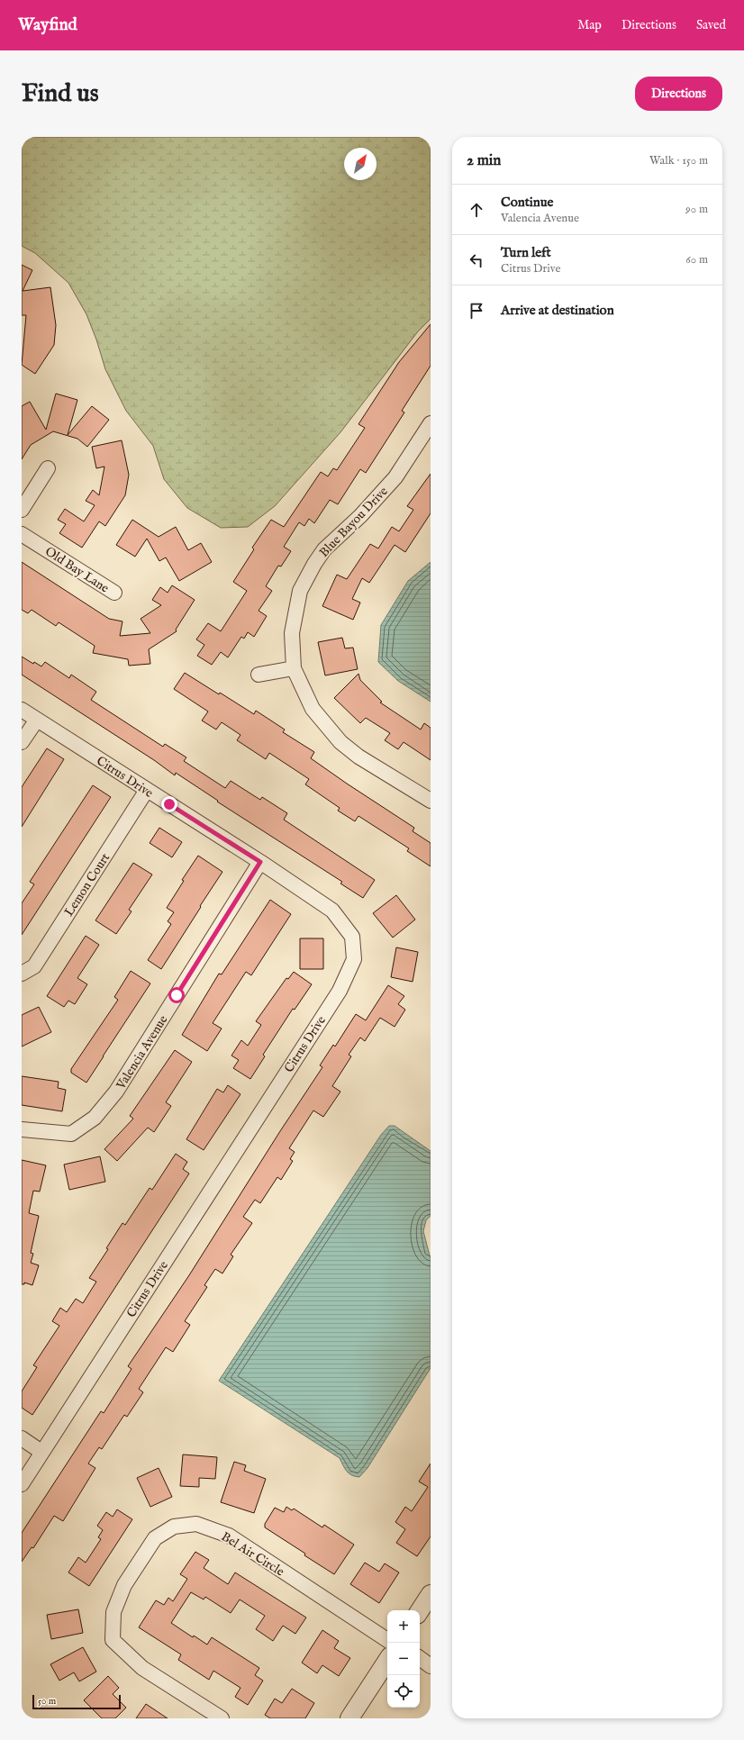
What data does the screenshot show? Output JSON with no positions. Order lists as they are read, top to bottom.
{
  "streets": {
    "street": [
      "Blue Bayou Drive",
      "Old Bay Lane",
      "Citrus Drive",
      "Lemon Court",
      "Valencia Avenue",
      "Bel Air Circle"
    ]
  },
  "crossings": [
    ["Citrus Drive", "Lemon Court"],
    ["Citrus Drive", "Valencia Avenue"]
  ],
  "scale_bar": "50 m",
  "north": "top right",
  "page": {
    "header": "Wayfind",
    "nav": ["Map", "Directions", "Saved"],
    "buttons": "Directions",
    "title": "Find us",
    "heading": ["2 min", "Walk · 150 m"],
    "list": [
      ["Continue", "Valencia Avenue", "90 m"],
      ["Turn left", "Citrus Drive", "60 m"],
      "Arrive at destination"
    ],
    "map_buttons": ["+", "−"],
    "scale": "50 m"
  }
}
